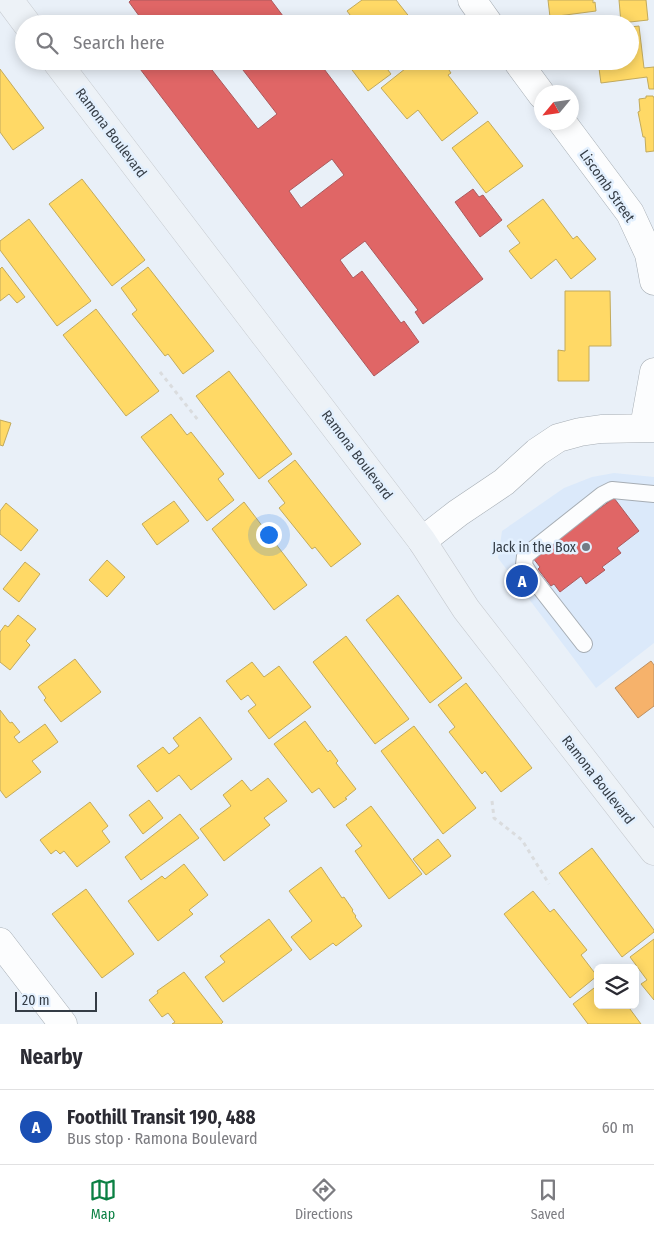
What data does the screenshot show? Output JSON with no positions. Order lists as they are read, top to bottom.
{
  "streets": {
    "main road": ["Ramona Boulevard"],
    "street": ["Liscomb Street"]
  },
  "places": ["Jack in the Box"],
  "scale_bar": "20 m",
  "north": "bottom left",
  "page": {
    "search": "Search here",
    "pins": "A",
    "scale": "20 m",
    "heading": "Nearby",
    "list": [
      {
        "mark": "A",
        "name": "Foothill Transit 190, 488",
        "note": "Bus stop · Ramona Boulevard",
        "value": "60 m"
      }
    ],
    "nav": ["Map", "Directions", "Saved"]
  }
}
